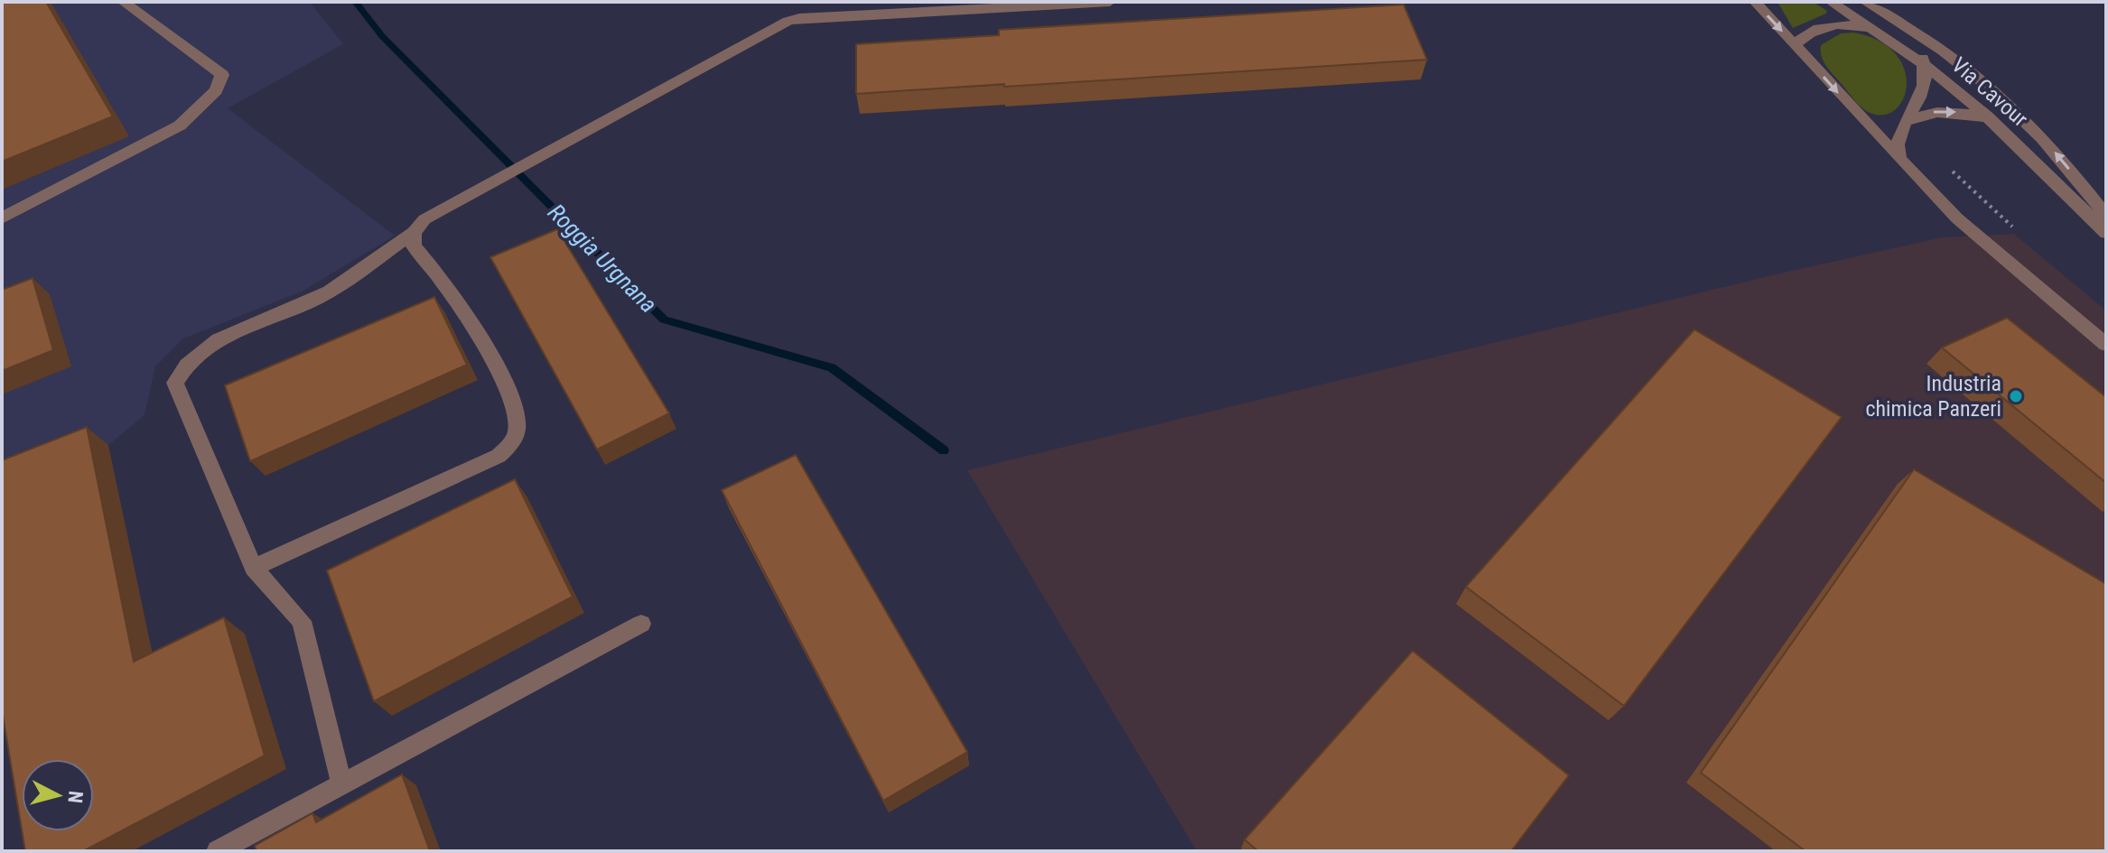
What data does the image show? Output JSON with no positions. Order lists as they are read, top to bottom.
{
  "streets": {
    "street": ["Via Cavour"]
  },
  "water": ["Roggia Urgnana"],
  "places": ["Industria chimica Panzeri"],
  "north": "right"
}
